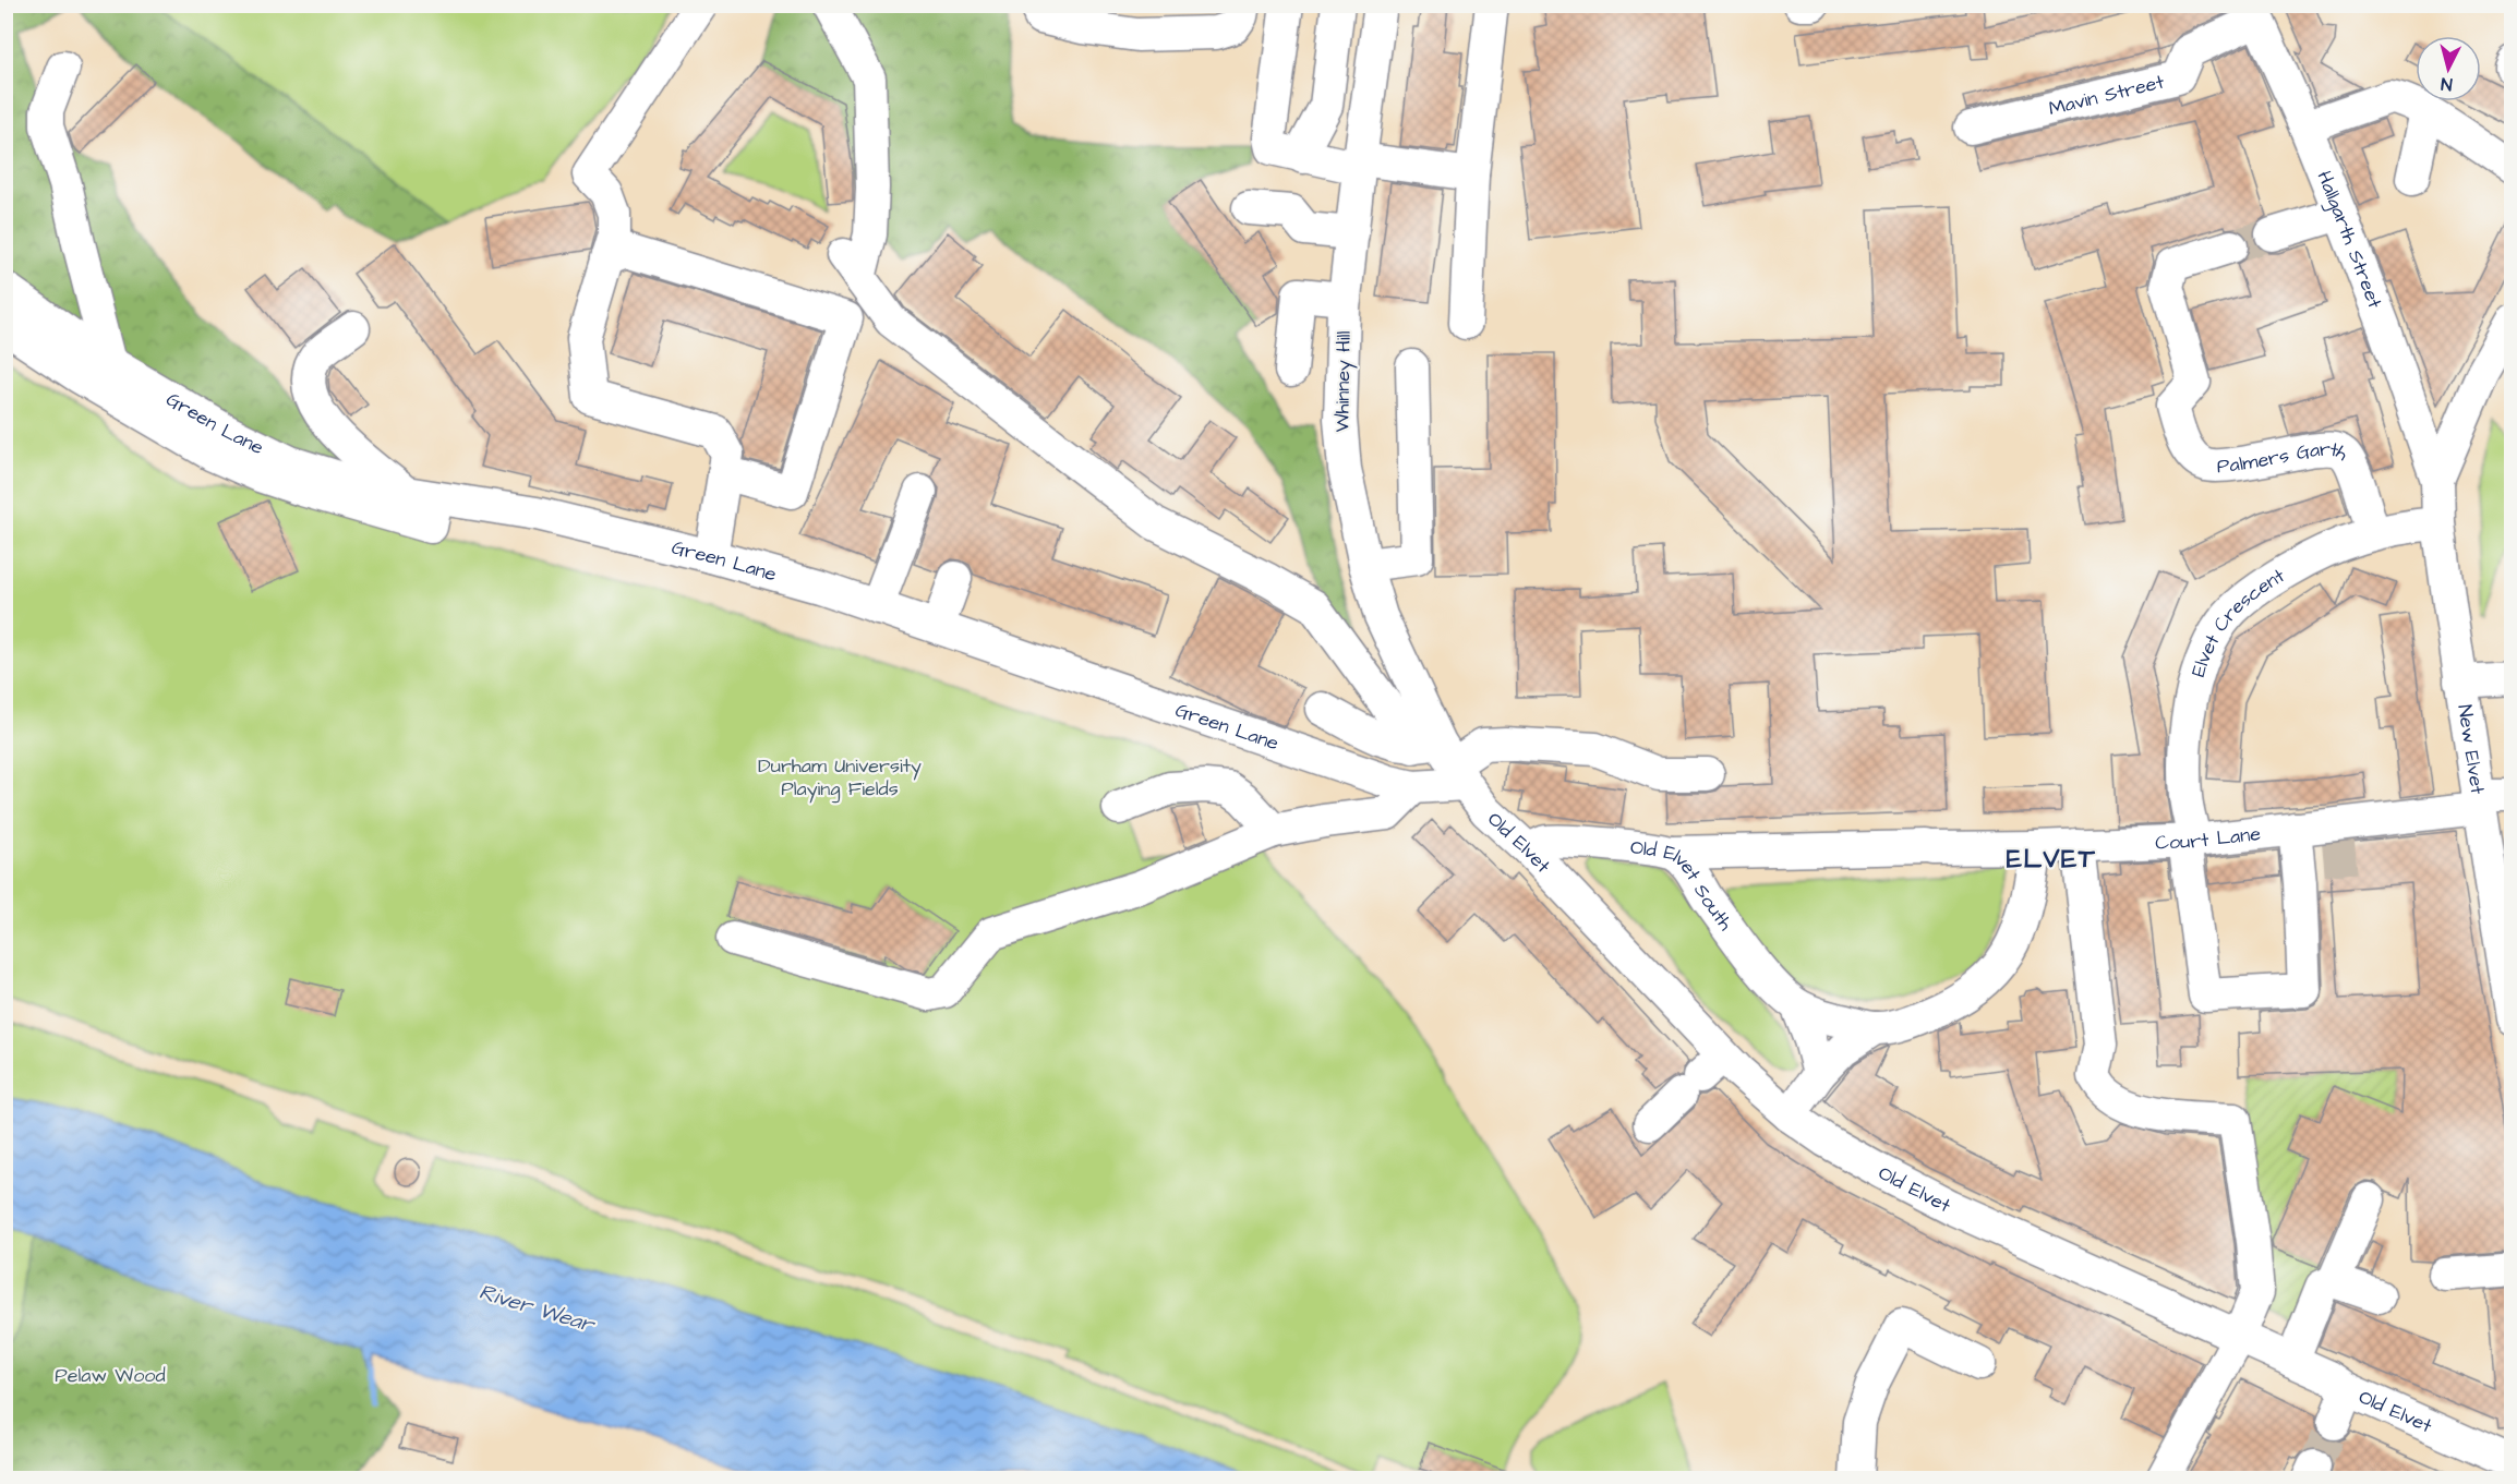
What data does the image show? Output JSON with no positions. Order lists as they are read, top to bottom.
{
  "streets": {
    "street": [
      "Mavin Street",
      "Hallgarth Street",
      "Whinney Hill",
      "Green Lane",
      "Palmers Garth",
      "Elvet Crescent",
      "New Elvet",
      "Court Lane",
      "Old Elvet",
      "Old Elvet South"
    ]
  },
  "crossings": [
    ["Mavin Street", "Hallgarth Street"],
    ["Hallgarth Street", "New Elvet"],
    ["Whinney Hill", "Green Lane"],
    ["Whinney Hill", "Old Elvet"],
    ["Green Lane", "Old Elvet"],
    ["Palmers Garth", "Elvet Crescent"],
    ["Elvet Crescent", "New Elvet"],
    ["Elvet Crescent", "Court Lane"],
    ["New Elvet", "Court Lane"],
    ["Court Lane", "Old Elvet South"],
    ["Old Elvet", "Old Elvet South"]
  ],
  "districts": ["ELVET"],
  "water": ["River Wear"],
  "parks": ["Durham University Playing Fields", "Pelaw Wood"],
  "north": "bottom"
}
